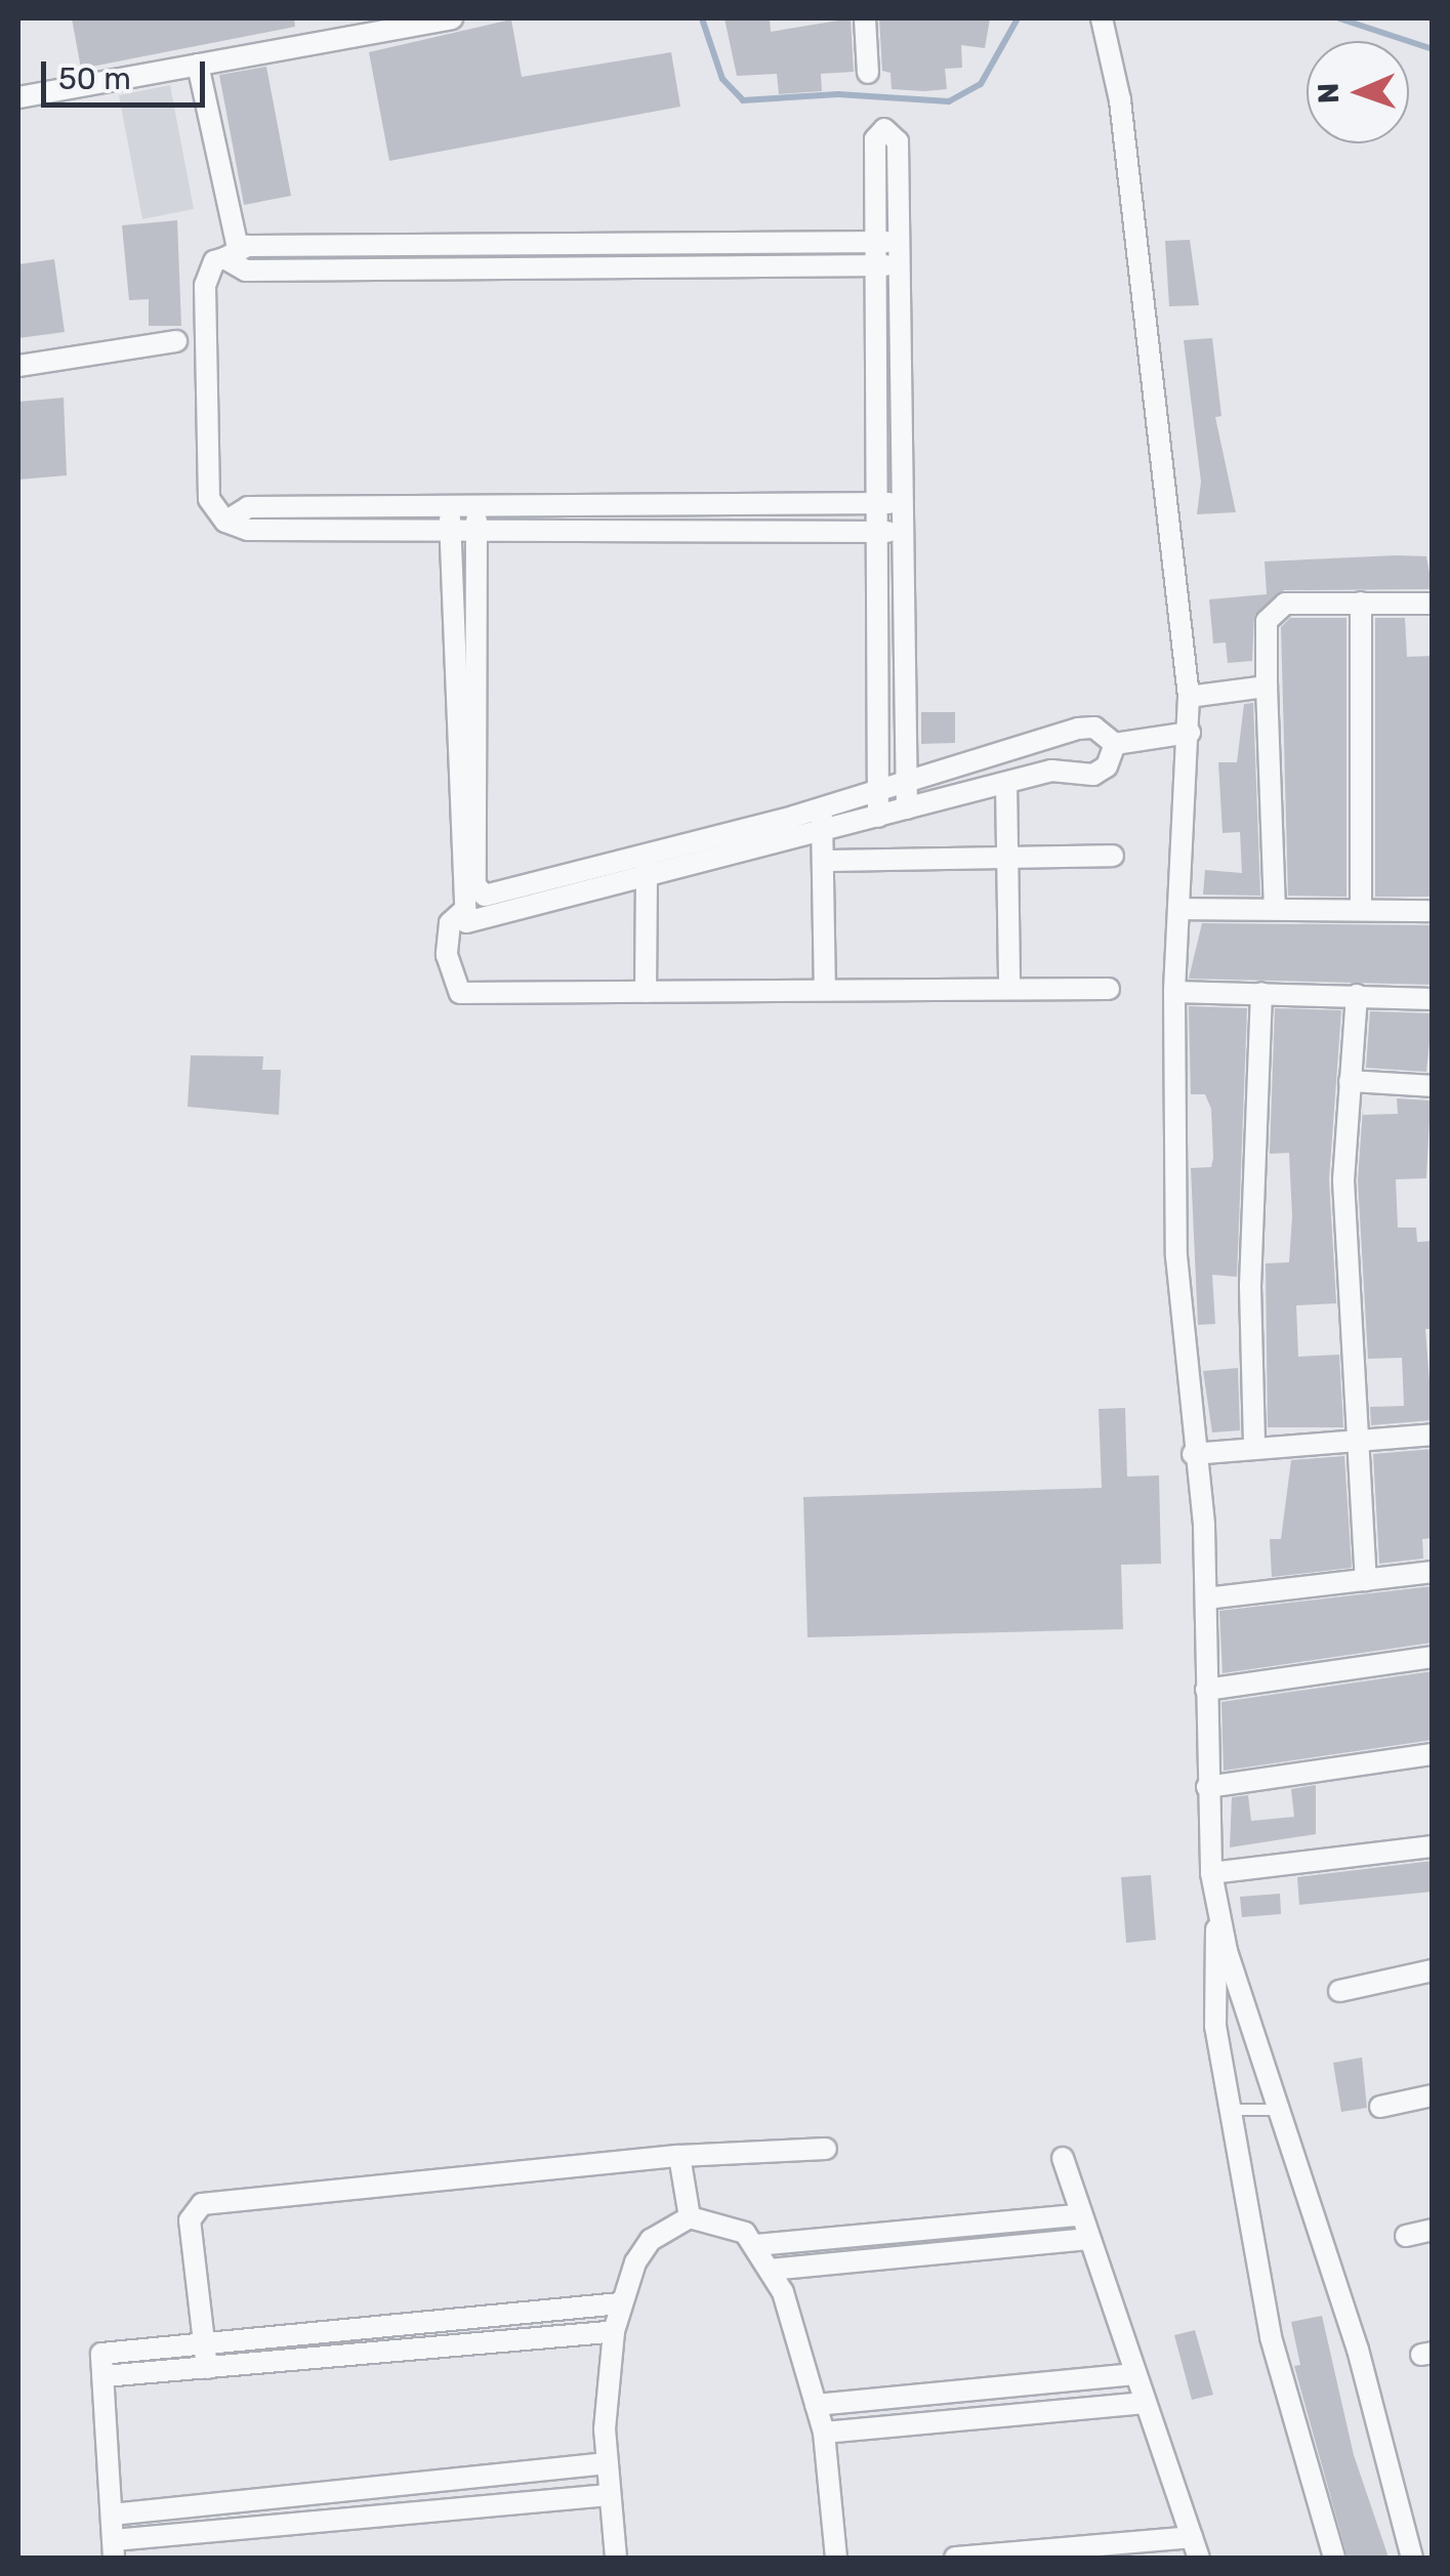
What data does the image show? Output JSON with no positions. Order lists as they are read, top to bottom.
{
  "scale_bar": "50 m",
  "north": "left"
}
